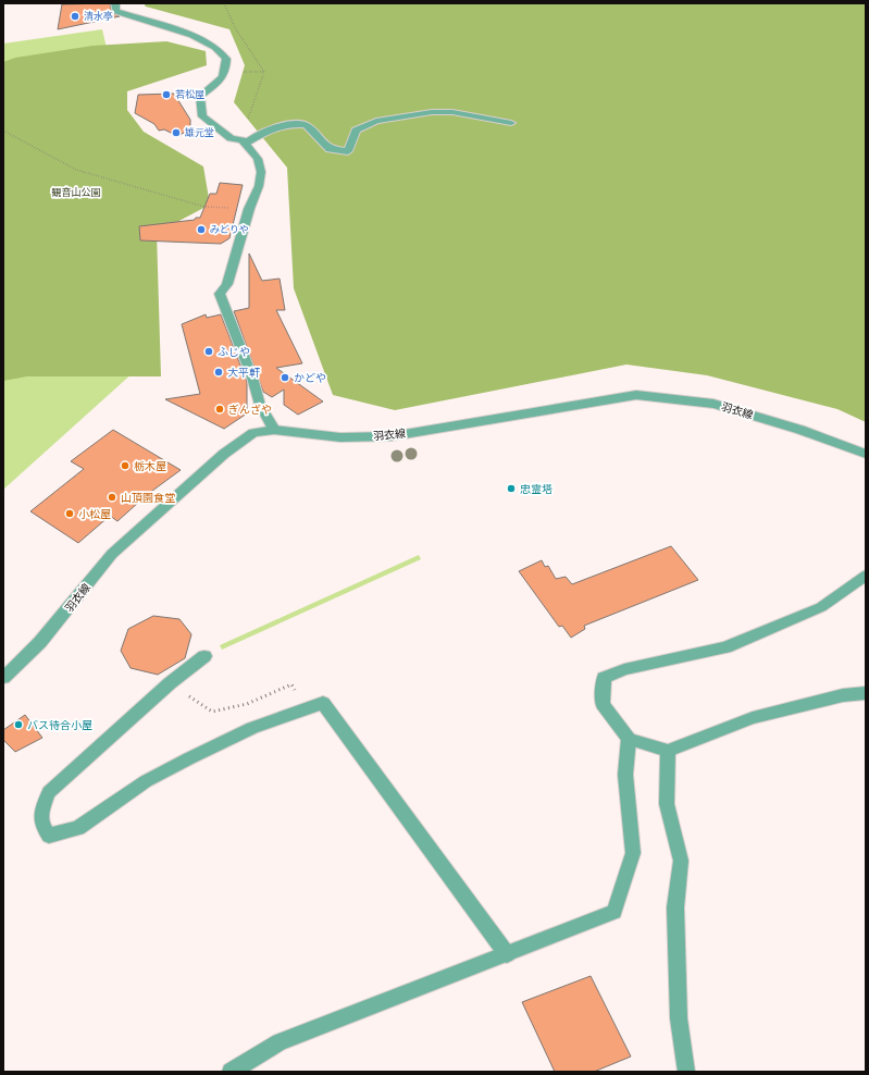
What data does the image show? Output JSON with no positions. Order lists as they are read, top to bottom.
{
  "streets": {
    "street": ["羽衣線"]
  },
  "parks": ["観音山公園"],
  "places": [
    "清水亭",
    "若松屋",
    "雄元堂",
    "みどりや",
    "ふじや",
    "大平軒",
    "かどや",
    "ぎんざや",
    "栃木屋",
    "忠霊塔",
    "山頂園食堂",
    "小松屋",
    "バス待合小屋"
  ]
}
